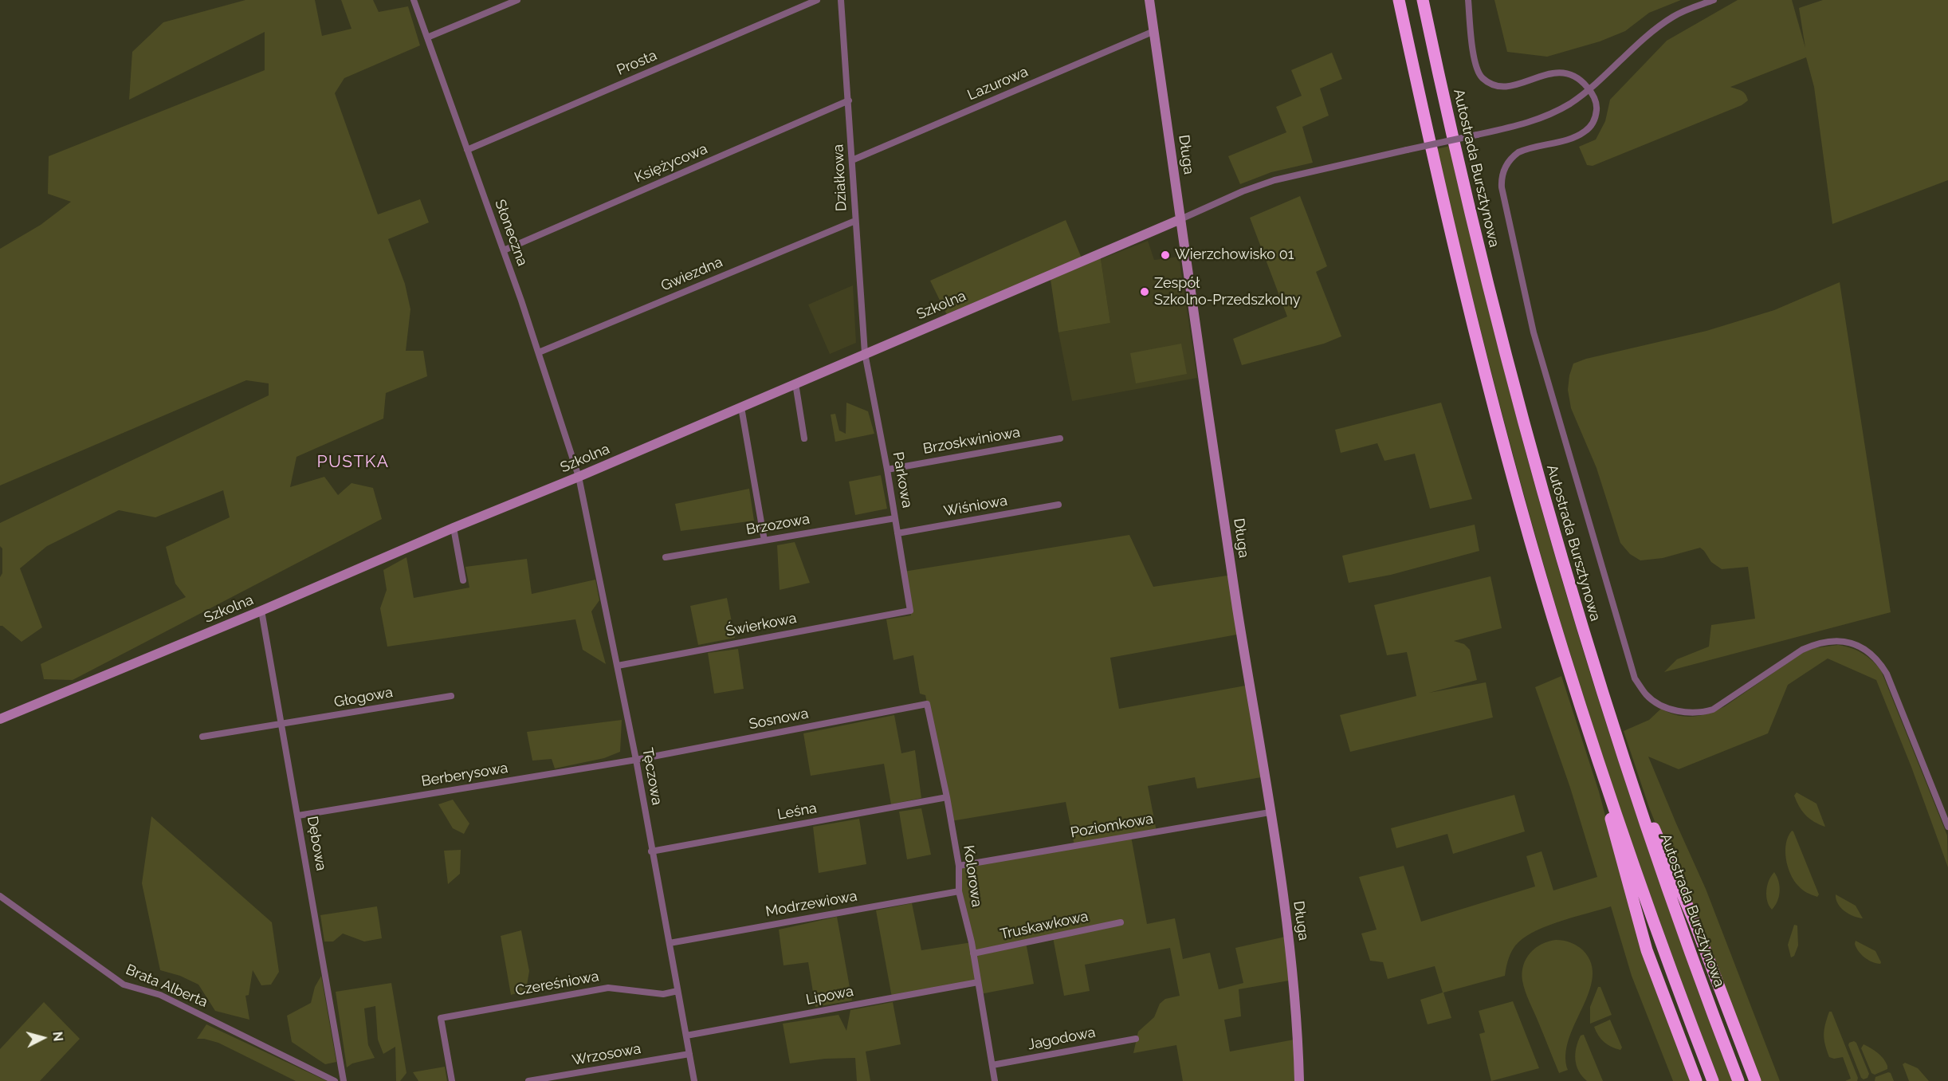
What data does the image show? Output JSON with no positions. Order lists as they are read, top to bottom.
{
  "streets": {
    "highway": ["Autostrada Bursztynowa"],
    "street": [
      "Prosta",
      "Lazurowa",
      "Długa",
      "Księżycowa",
      "Działkowa",
      "Słoneczna",
      "Gwiezdna",
      "Szkolna",
      "Brzoskwiniowa",
      "Parkowa",
      "Wiśniowa",
      "Brzozowa",
      "Świerkowa",
      "Głogowa",
      "Sosnowa",
      "Berberysowa",
      "Tęczowa",
      "Leśna",
      "Poziomkowa",
      "Dębowa",
      "Kolorowa",
      "Modrzewiowa",
      "Truskawkowa",
      "Czereśniowa",
      "Brata Alberta",
      "Lipowa",
      "Jagodowa",
      "Wrzosowa"
    ]
  },
  "crossings": [
    ["Prosta", "Słoneczna"],
    ["Lazurowa", "Długa"],
    ["Lazurowa", "Działkowa"],
    ["Długa", "Szkolna"],
    ["Długa", "Poziomkowa"],
    ["Księżycowa", "Działkowa"],
    ["Księżycowa", "Słoneczna"],
    ["Działkowa", "Gwiezdna"],
    ["Działkowa", "Szkolna"],
    ["Działkowa", "Parkowa"],
    ["Słoneczna", "Gwiezdna"],
    ["Słoneczna", "Szkolna"],
    ["Słoneczna", "Tęczowa"],
    ["Szkolna", "Parkowa"],
    ["Szkolna", "Tęczowa"],
    ["Szkolna", "Dębowa"],
    ["Brzoskwiniowa", "Parkowa"],
    ["Parkowa", "Wiśniowa"],
    ["Parkowa", "Brzozowa"],
    ["Parkowa", "Świerkowa"],
    ["Świerkowa", "Tęczowa"],
    ["Głogowa", "Dębowa"],
    ["Sosnowa", "Berberysowa"],
    ["Sosnowa", "Tęczowa"],
    ["Sosnowa", "Kolorowa"],
    ["Berberysowa", "Tęczowa"],
    ["Berberysowa", "Dębowa"],
    ["Tęczowa", "Leśna"],
    ["Tęczowa", "Modrzewiowa"],
    ["Tęczowa", "Czereśniowa"],
    ["Tęczowa", "Lipowa"],
    ["Tęczowa", "Wrzosowa"],
    ["Leśna", "Kolorowa"],
    ["Poziomkowa", "Kolorowa"],
    ["Kolorowa", "Modrzewiowa"],
    ["Kolorowa", "Truskawkowa"],
    ["Kolorowa", "Lipowa"],
    ["Kolorowa", "Jagodowa"]
  ],
  "districts": ["PUSTKA"],
  "places": ["Wierzchowisko 01", "Zespół Szkolno-Przedszkolny"],
  "north": "right"
}
